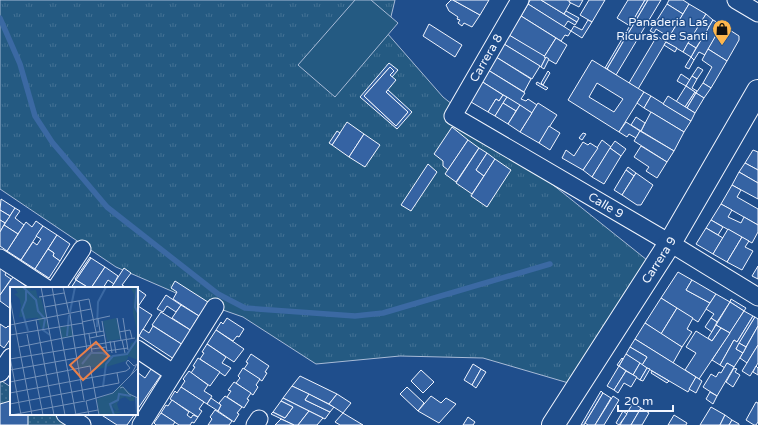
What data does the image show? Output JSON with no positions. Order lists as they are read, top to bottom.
{
  "streets": {
    "main road": ["Carrera 9"],
    "street": ["Carrera 8", "Calle 9"]
  },
  "crossings": [
    ["Carrera 8", "Calle 9"],
    ["Calle 9", "Carrera 9"]
  ],
  "places": {
    "shop": ["Panaderia Las Ricuras de Santi"]
  },
  "scale_bar": "20 m"
}
